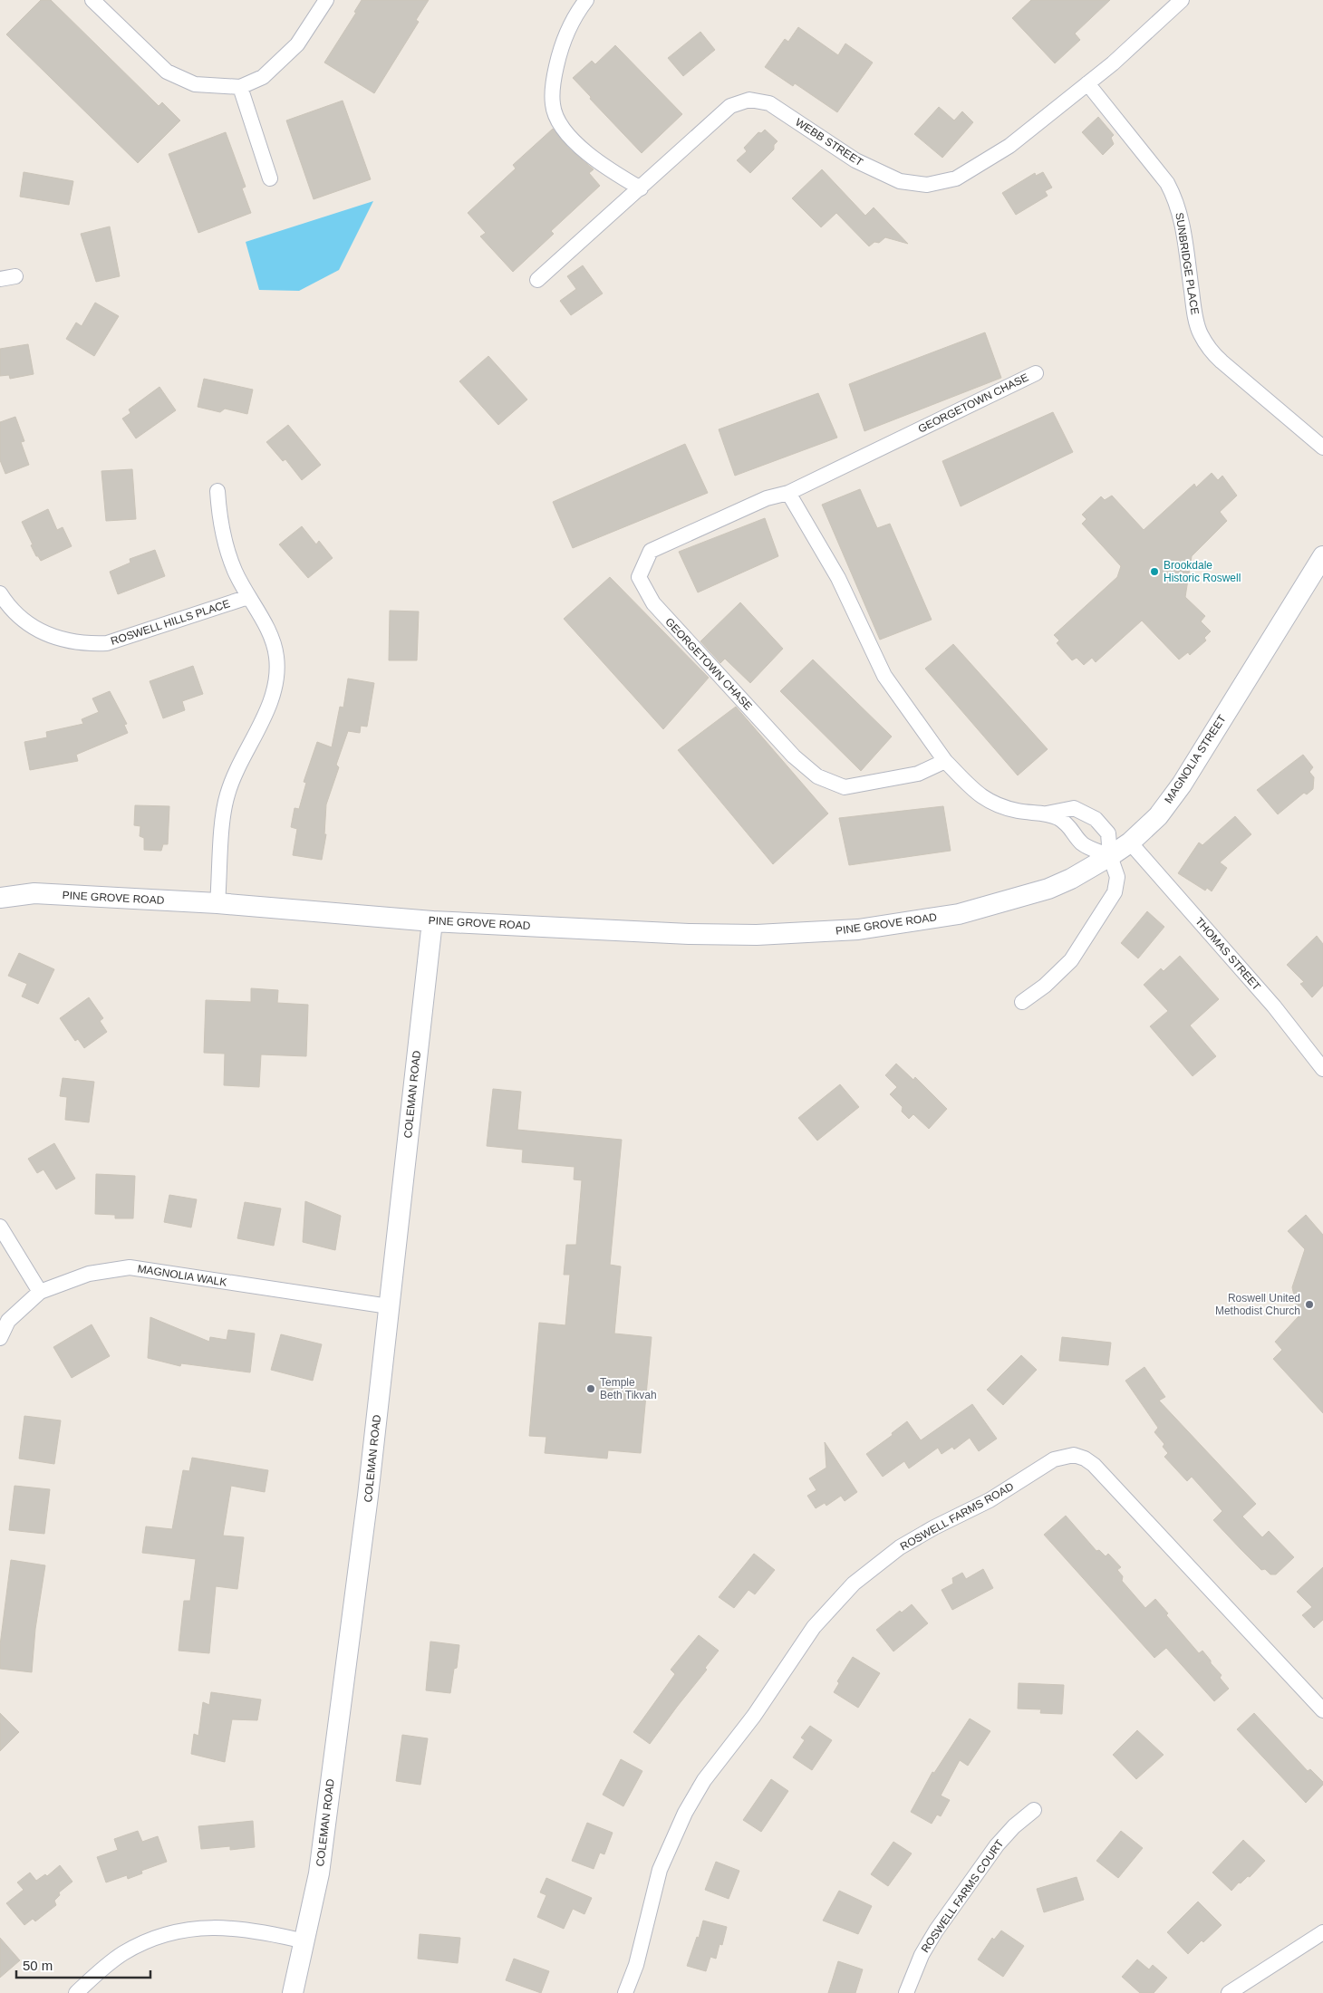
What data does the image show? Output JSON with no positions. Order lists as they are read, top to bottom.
{
  "streets": {
    "main road": ["MAGNOLIA STREET", "PINE GROVE ROAD", "COLEMAN ROAD"],
    "street": [
      "WEBB STREET",
      "SUNBRIDGE PLACE",
      "GEORGETOWN CHASE",
      "ROSWELL HILLS PLACE",
      "THOMAS STREET",
      "MAGNOLIA WALK",
      "ROSWELL FARMS ROAD",
      "ROSWELL FARMS COURT"
    ]
  },
  "crossings": [
    ["WEBB STREET", "SUNBRIDGE PLACE"],
    ["MAGNOLIA STREET", "PINE GROVE ROAD"],
    ["MAGNOLIA STREET", "THOMAS STREET"],
    ["PINE GROVE ROAD", "COLEMAN ROAD"],
    ["COLEMAN ROAD", "MAGNOLIA WALK"]
  ],
  "places": ["Brookdale Historic Roswell", "Roswell United Methodist Church", "Temple Beth Tikvah"],
  "scale_bar": "50 m"
}
